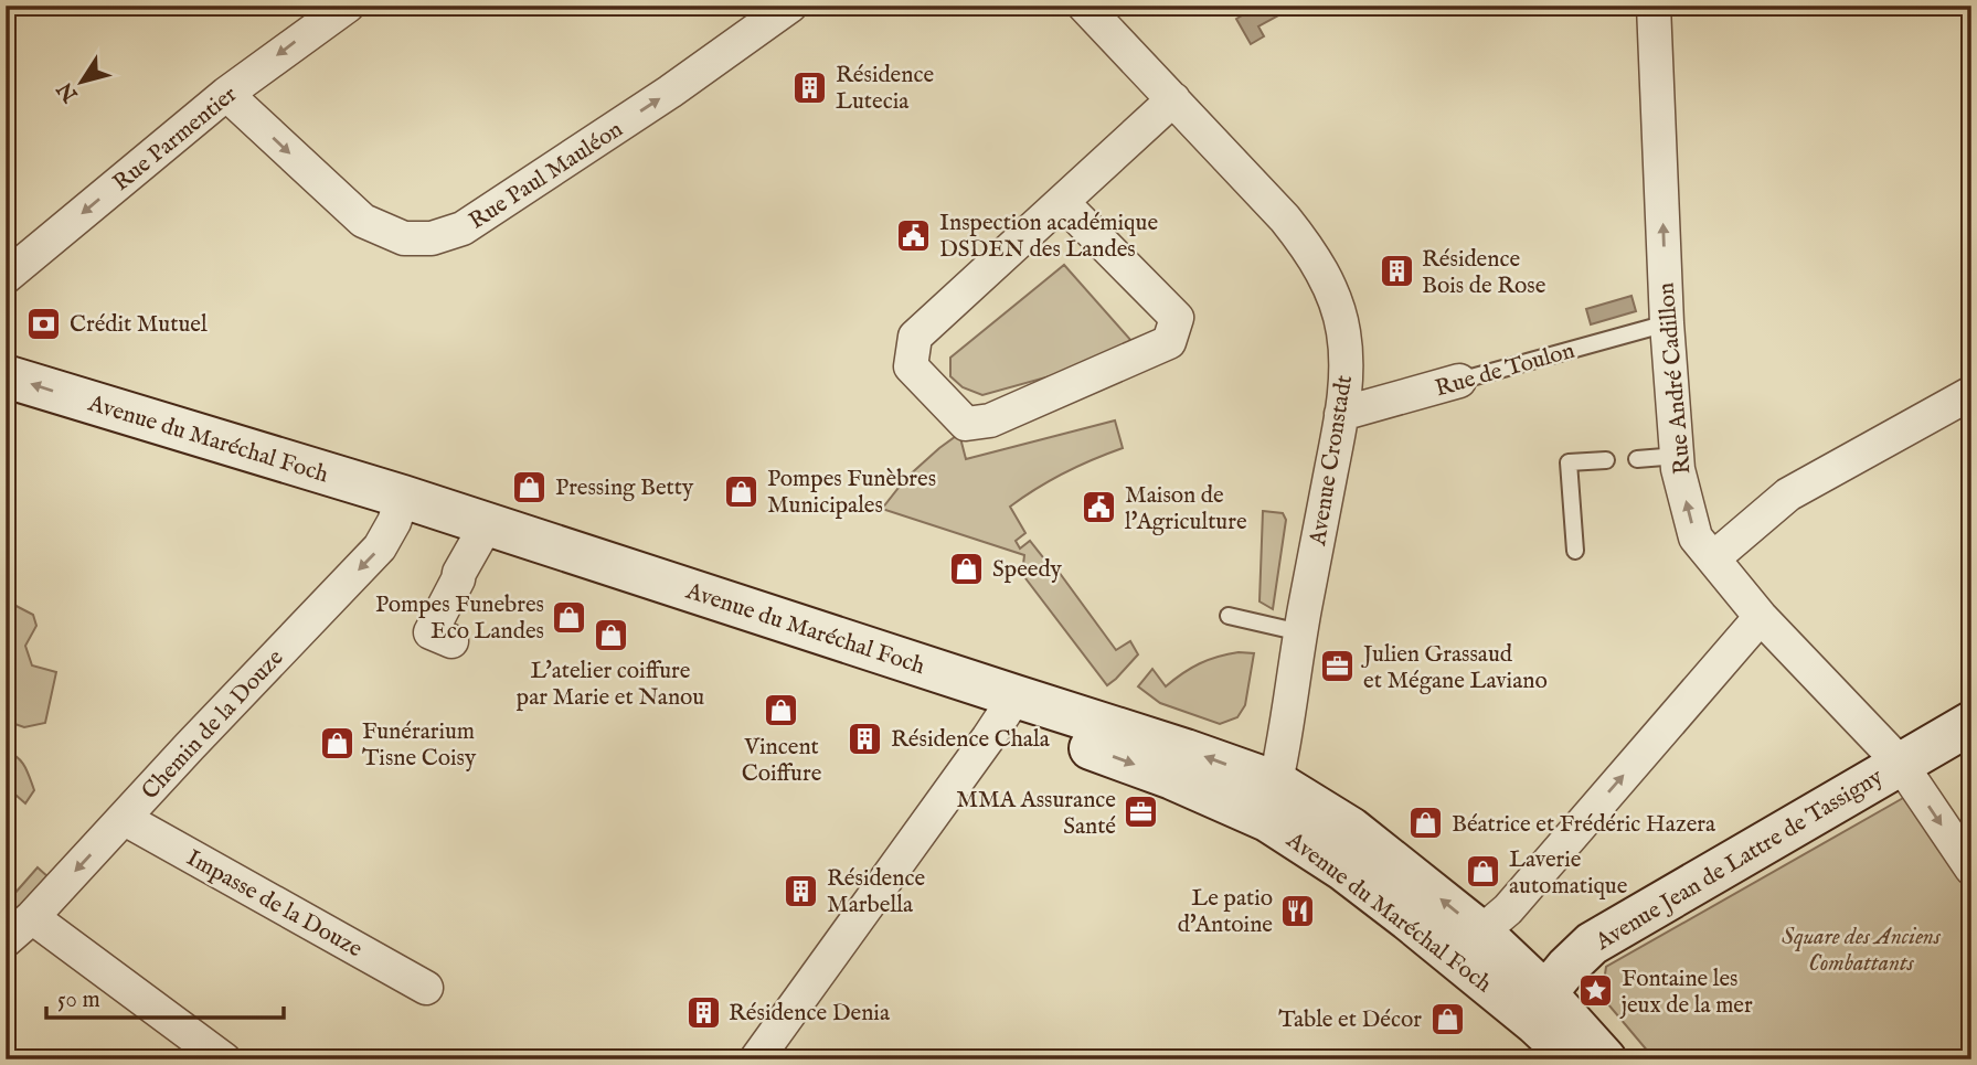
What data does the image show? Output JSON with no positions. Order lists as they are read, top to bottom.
{
  "streets": {
    "main road": ["Avenue du Maréchal Foch", "Avenue Jean de Lattre de Tassigny"],
    "street": [
      "Rue Parmentier",
      "Rue Paul Mauléon",
      "Rue de Toulon",
      "Rue André Cadillon",
      "Avenue Cronstadt",
      "Chemin de la Douze",
      "Impasse de la Douze"
    ]
  },
  "crossings": [
    ["Rue Parmentier", "Rue Paul Mauléon"],
    ["Rue de Toulon", "Rue André Cadillon"],
    ["Rue de Toulon", "Avenue Cronstadt"],
    ["Rue André Cadillon", "Avenue Jean de Lattre de Tassigny"],
    ["Avenue du Maréchal Foch", "Avenue Cronstadt"],
    ["Avenue du Maréchal Foch", "Chemin de la Douze"],
    ["Avenue du Maréchal Foch", "Avenue Jean de Lattre de Tassigny"],
    ["Chemin de la Douze", "Impasse de la Douze"]
  ],
  "one_way": ["Rue Parmentier", "Rue Paul Mauléon", "Chemin de la Douze"],
  "parks": ["Square des Anciens Combattants"],
  "places": {
    "building": [
      "Résidence Lutecia",
      "Résidence Bois de Rose",
      "Résidence Chala",
      "Résidence Marbella",
      "Résidence Denia"
    ],
    "public building": ["Inspection académique DSDEN des Landes", "Maison de l'Agriculture"],
    "bank": ["Crédit Mutuel"],
    "shop": [
      "Pressing Betty",
      "Pompes Funèbres Municipales",
      "Speedy",
      "Pompes Funebres Eco Landes",
      "L'atelier coiffure par Marie et Nanou",
      "Vincent Coiffure",
      "Funérarium Tisne Coisy",
      "Béatrice et Frédéric Hazera",
      "Laverie automatique",
      "Table et Décor"
    ],
    "office": ["Julien Grassaud et Mégane Laviano", "MMA Assurance Santé"],
    "restaurant": ["Le patio d'Antoine"],
    "place": ["Fontaine les jeux de la mer"]
  },
  "scale_bar": "50 m",
  "north": "bottom left"
}
